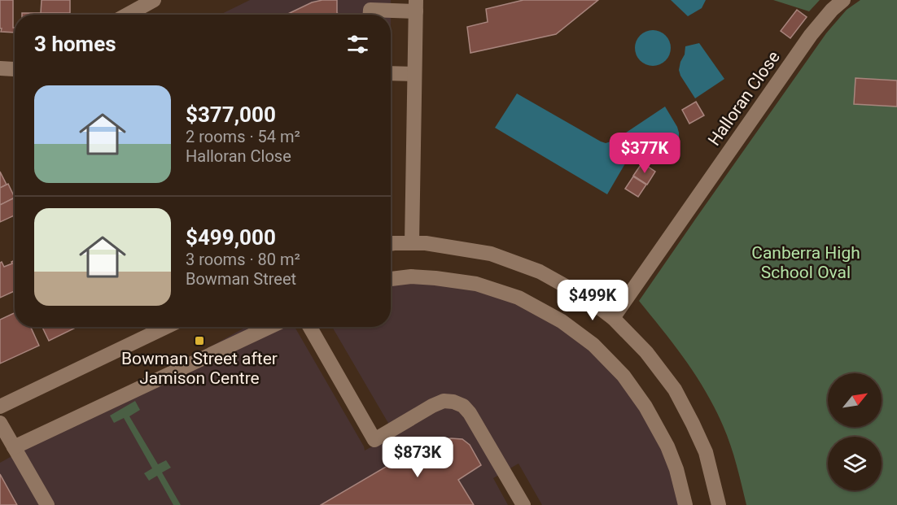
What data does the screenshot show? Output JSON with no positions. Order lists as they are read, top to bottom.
{
  "streets": {
    "street": ["Halloran Close"]
  },
  "parks": ["Canberra High School Oval"],
  "places": {
    "transit": ["Bowman Street after Jamison Centre"]
  },
  "north": "top right",
  "page": {
    "heading": "3 homes",
    "list": [
      {
        "name": "$377,000",
        "note": "2 rooms · 54 m² · Halloran Close"
      },
      {
        "name": "$499,000",
        "note": "3 rooms · 80 m² · Bowman Street"
      }
    ],
    "price": ["$377K", "$499K", "$873K"]
  }
}
